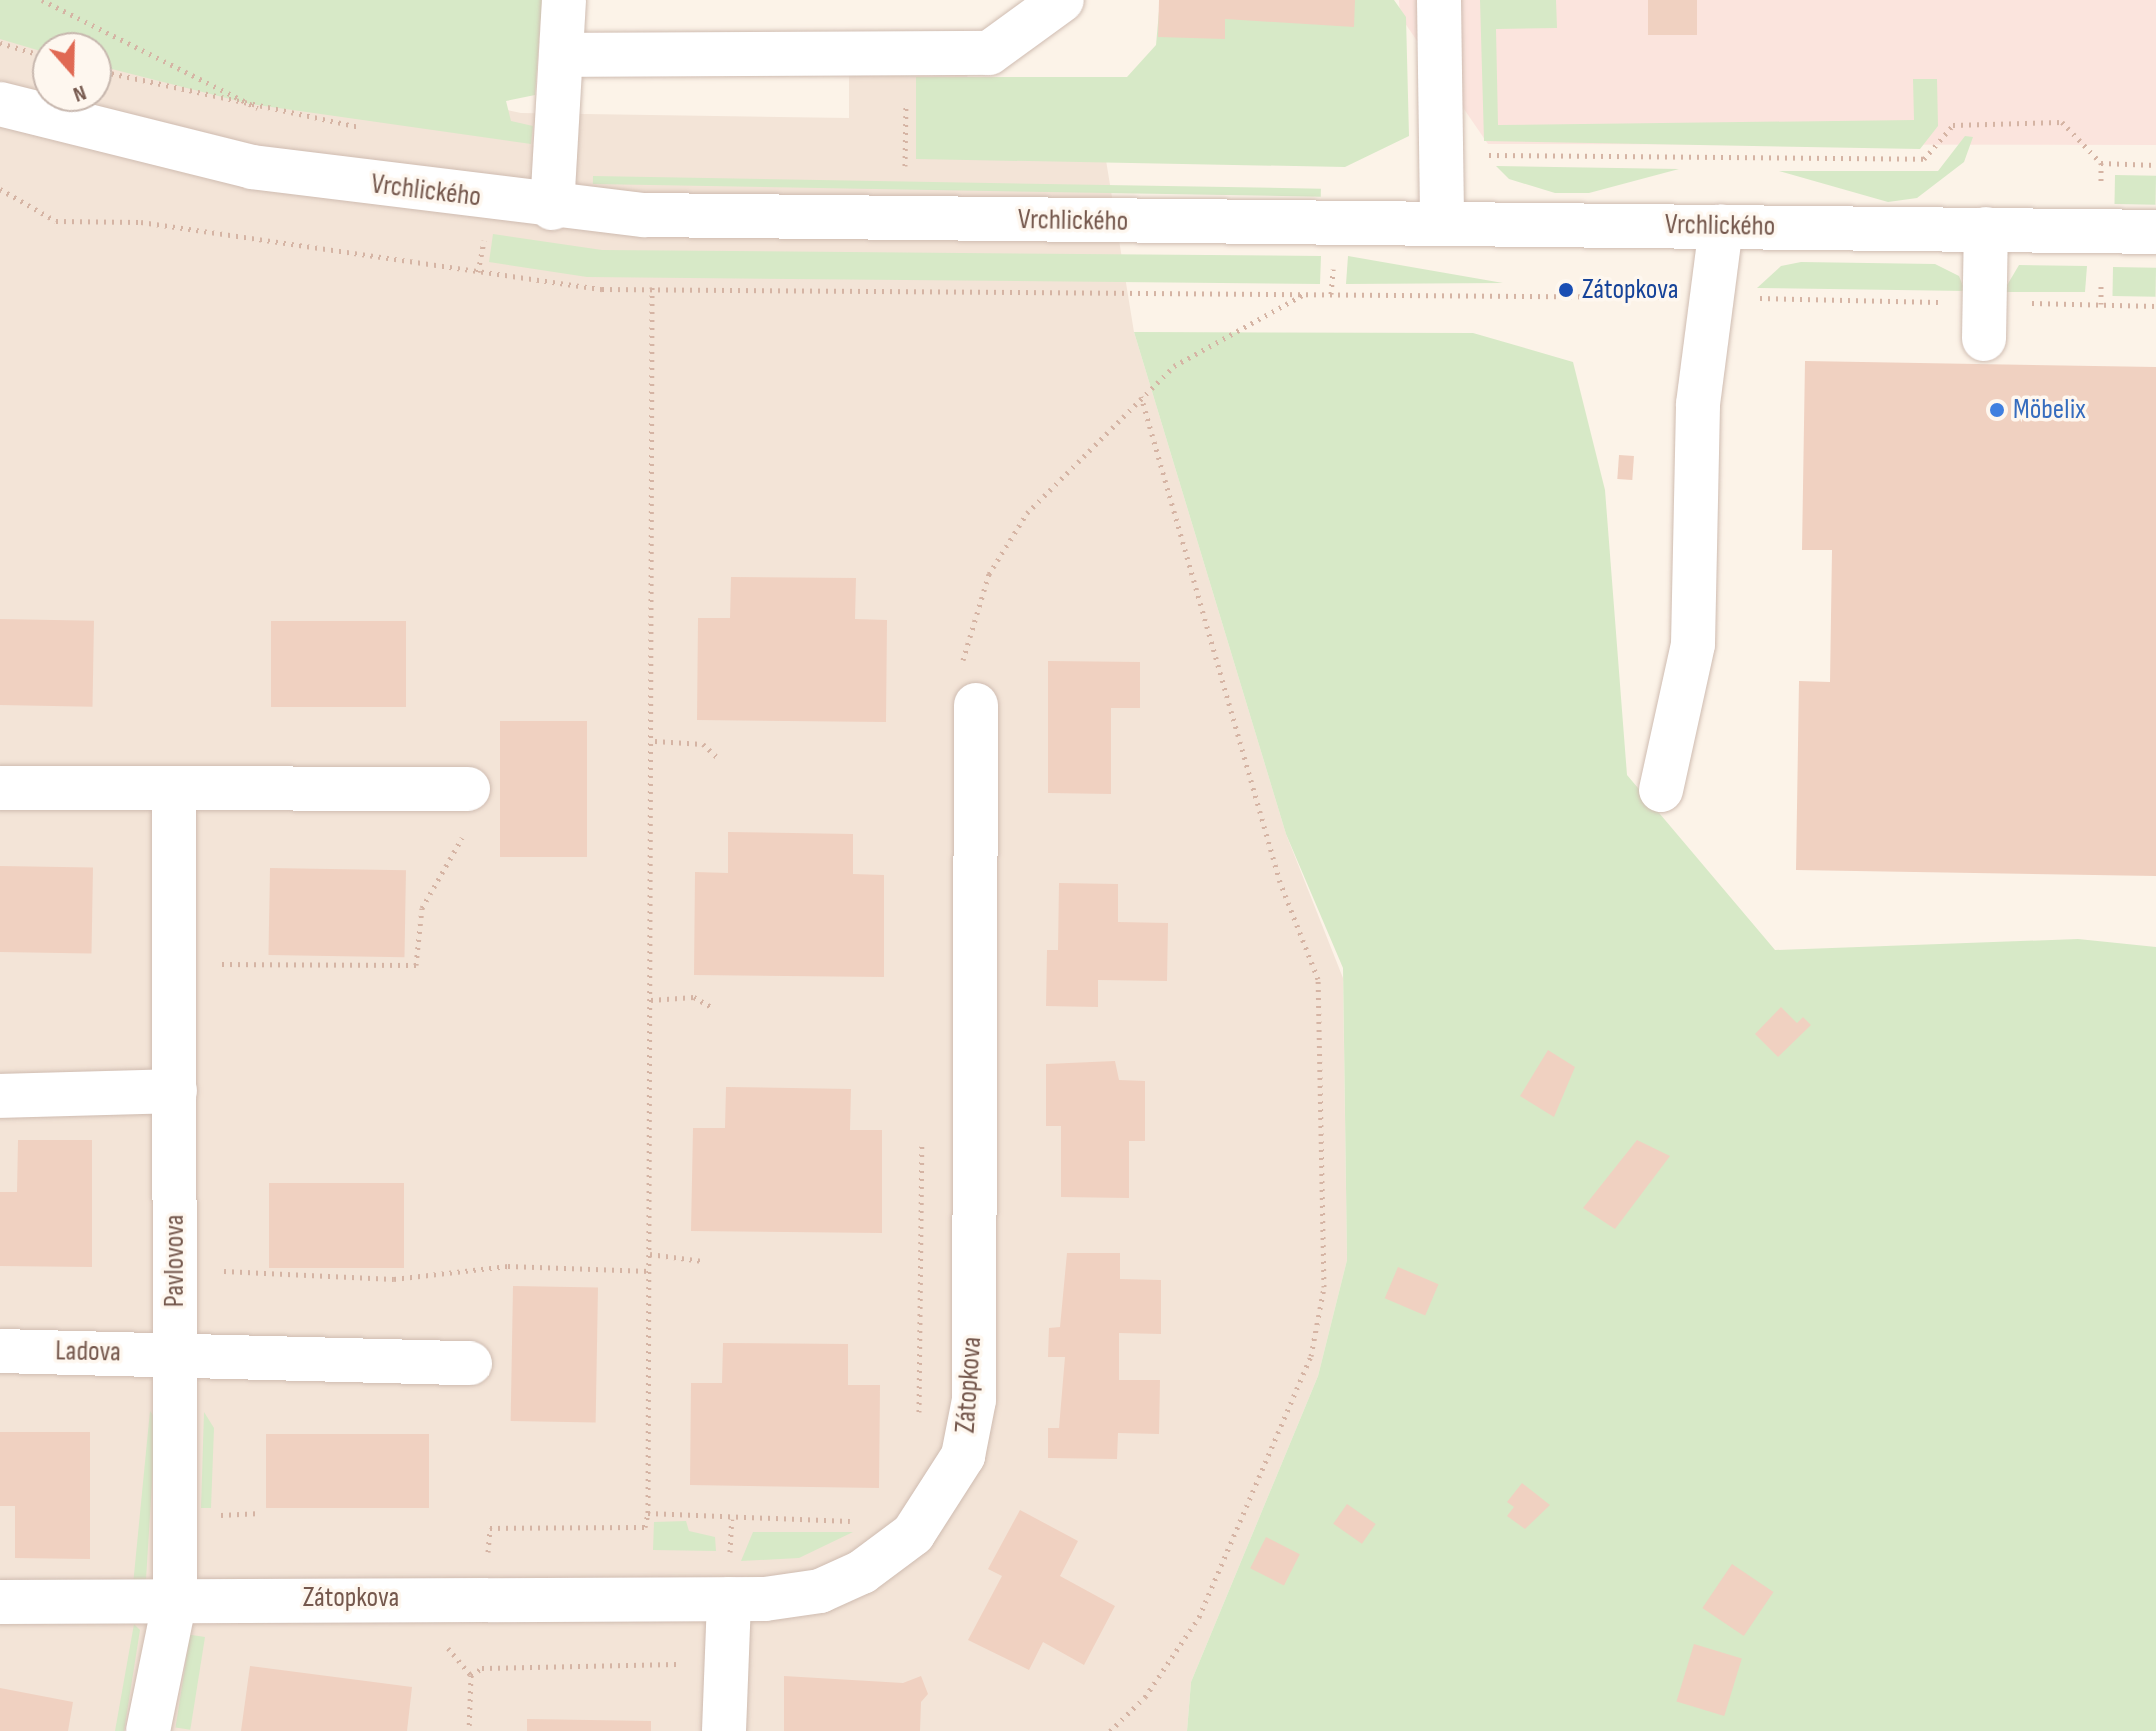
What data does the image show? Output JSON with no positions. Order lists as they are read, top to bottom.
{
  "streets": {
    "street": [
      "Vrchlického",
      "Pavlovova",
      "Ladova",
      "Zátopkova"
    ]
  },
  "crossings": [
    ["Pavlovova", "Ladova"],
    ["Pavlovova", "Zátopkova"]
  ],
  "places": ["Zátopkova", "Möbelix"],
  "north": "bottom"
}
